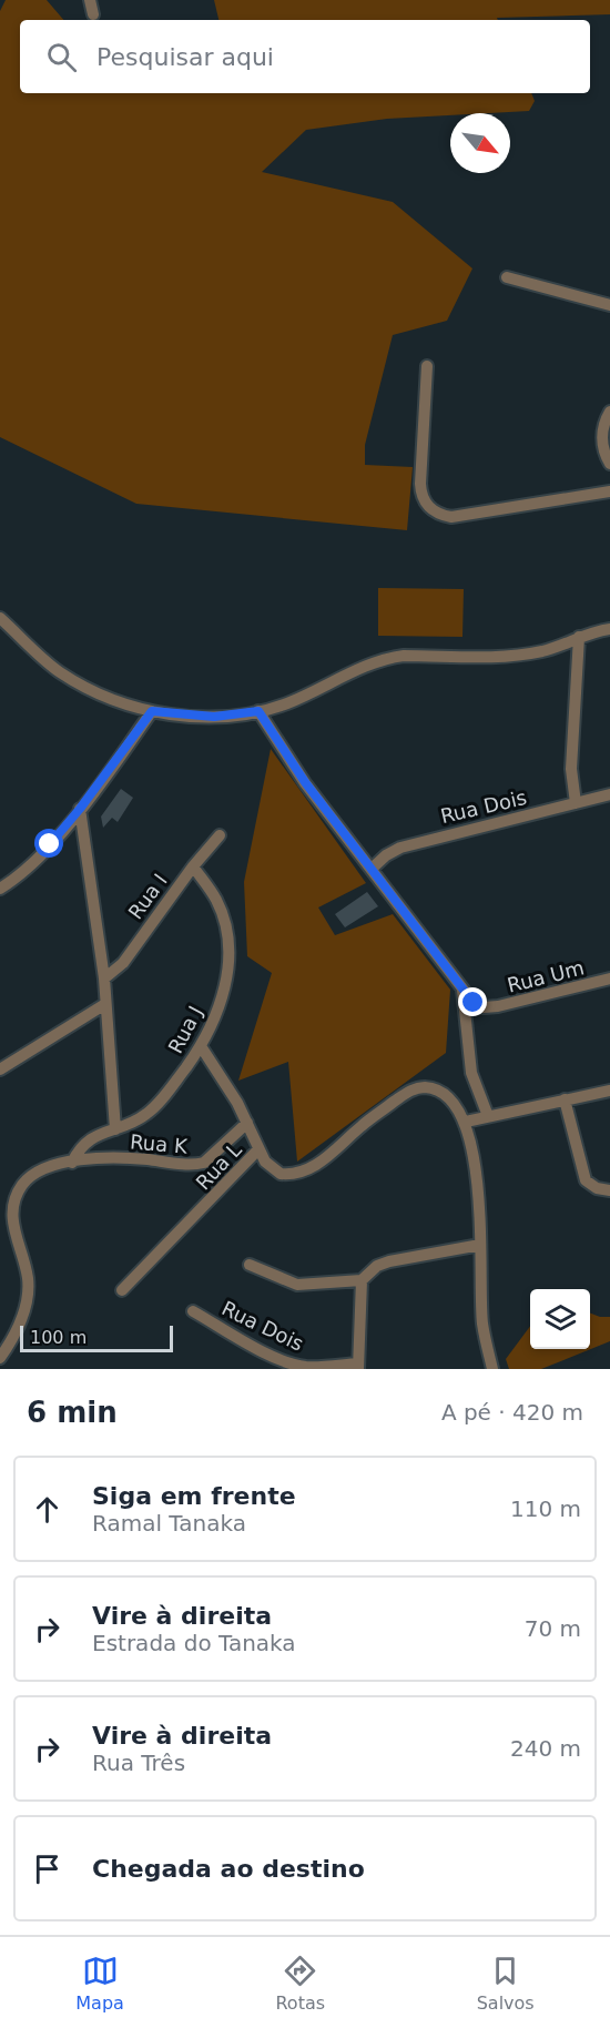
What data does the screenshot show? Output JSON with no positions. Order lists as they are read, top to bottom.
{
  "streets": {
    "street": [
      "Rua Dois",
      "Rua I",
      "Rua Um",
      "Rua J",
      "Rua K",
      "Rua L"
    ]
  },
  "crossings": [
    ["Rua I", "Rua J"],
    ["Rua J", "Rua K"],
    ["Rua J", "Rua L"],
    ["Rua K", "Rua L"]
  ],
  "scale_bar": "100 m",
  "north": "bottom right",
  "page": {
    "search": "Pesquisar aqui",
    "scale": "100 m",
    "heading": ["6 min", "A pé · 420 m"],
    "list": [
      ["Siga em frente", "Ramal Tanaka", "110 m"],
      ["Vire à direita", "Estrada do Tanaka", "70 m"],
      ["Vire à direita", "Rua Três", "240 m"],
      "Chegada ao destino"
    ],
    "nav": ["Mapa", "Rotas", "Salvos"]
  }
}
